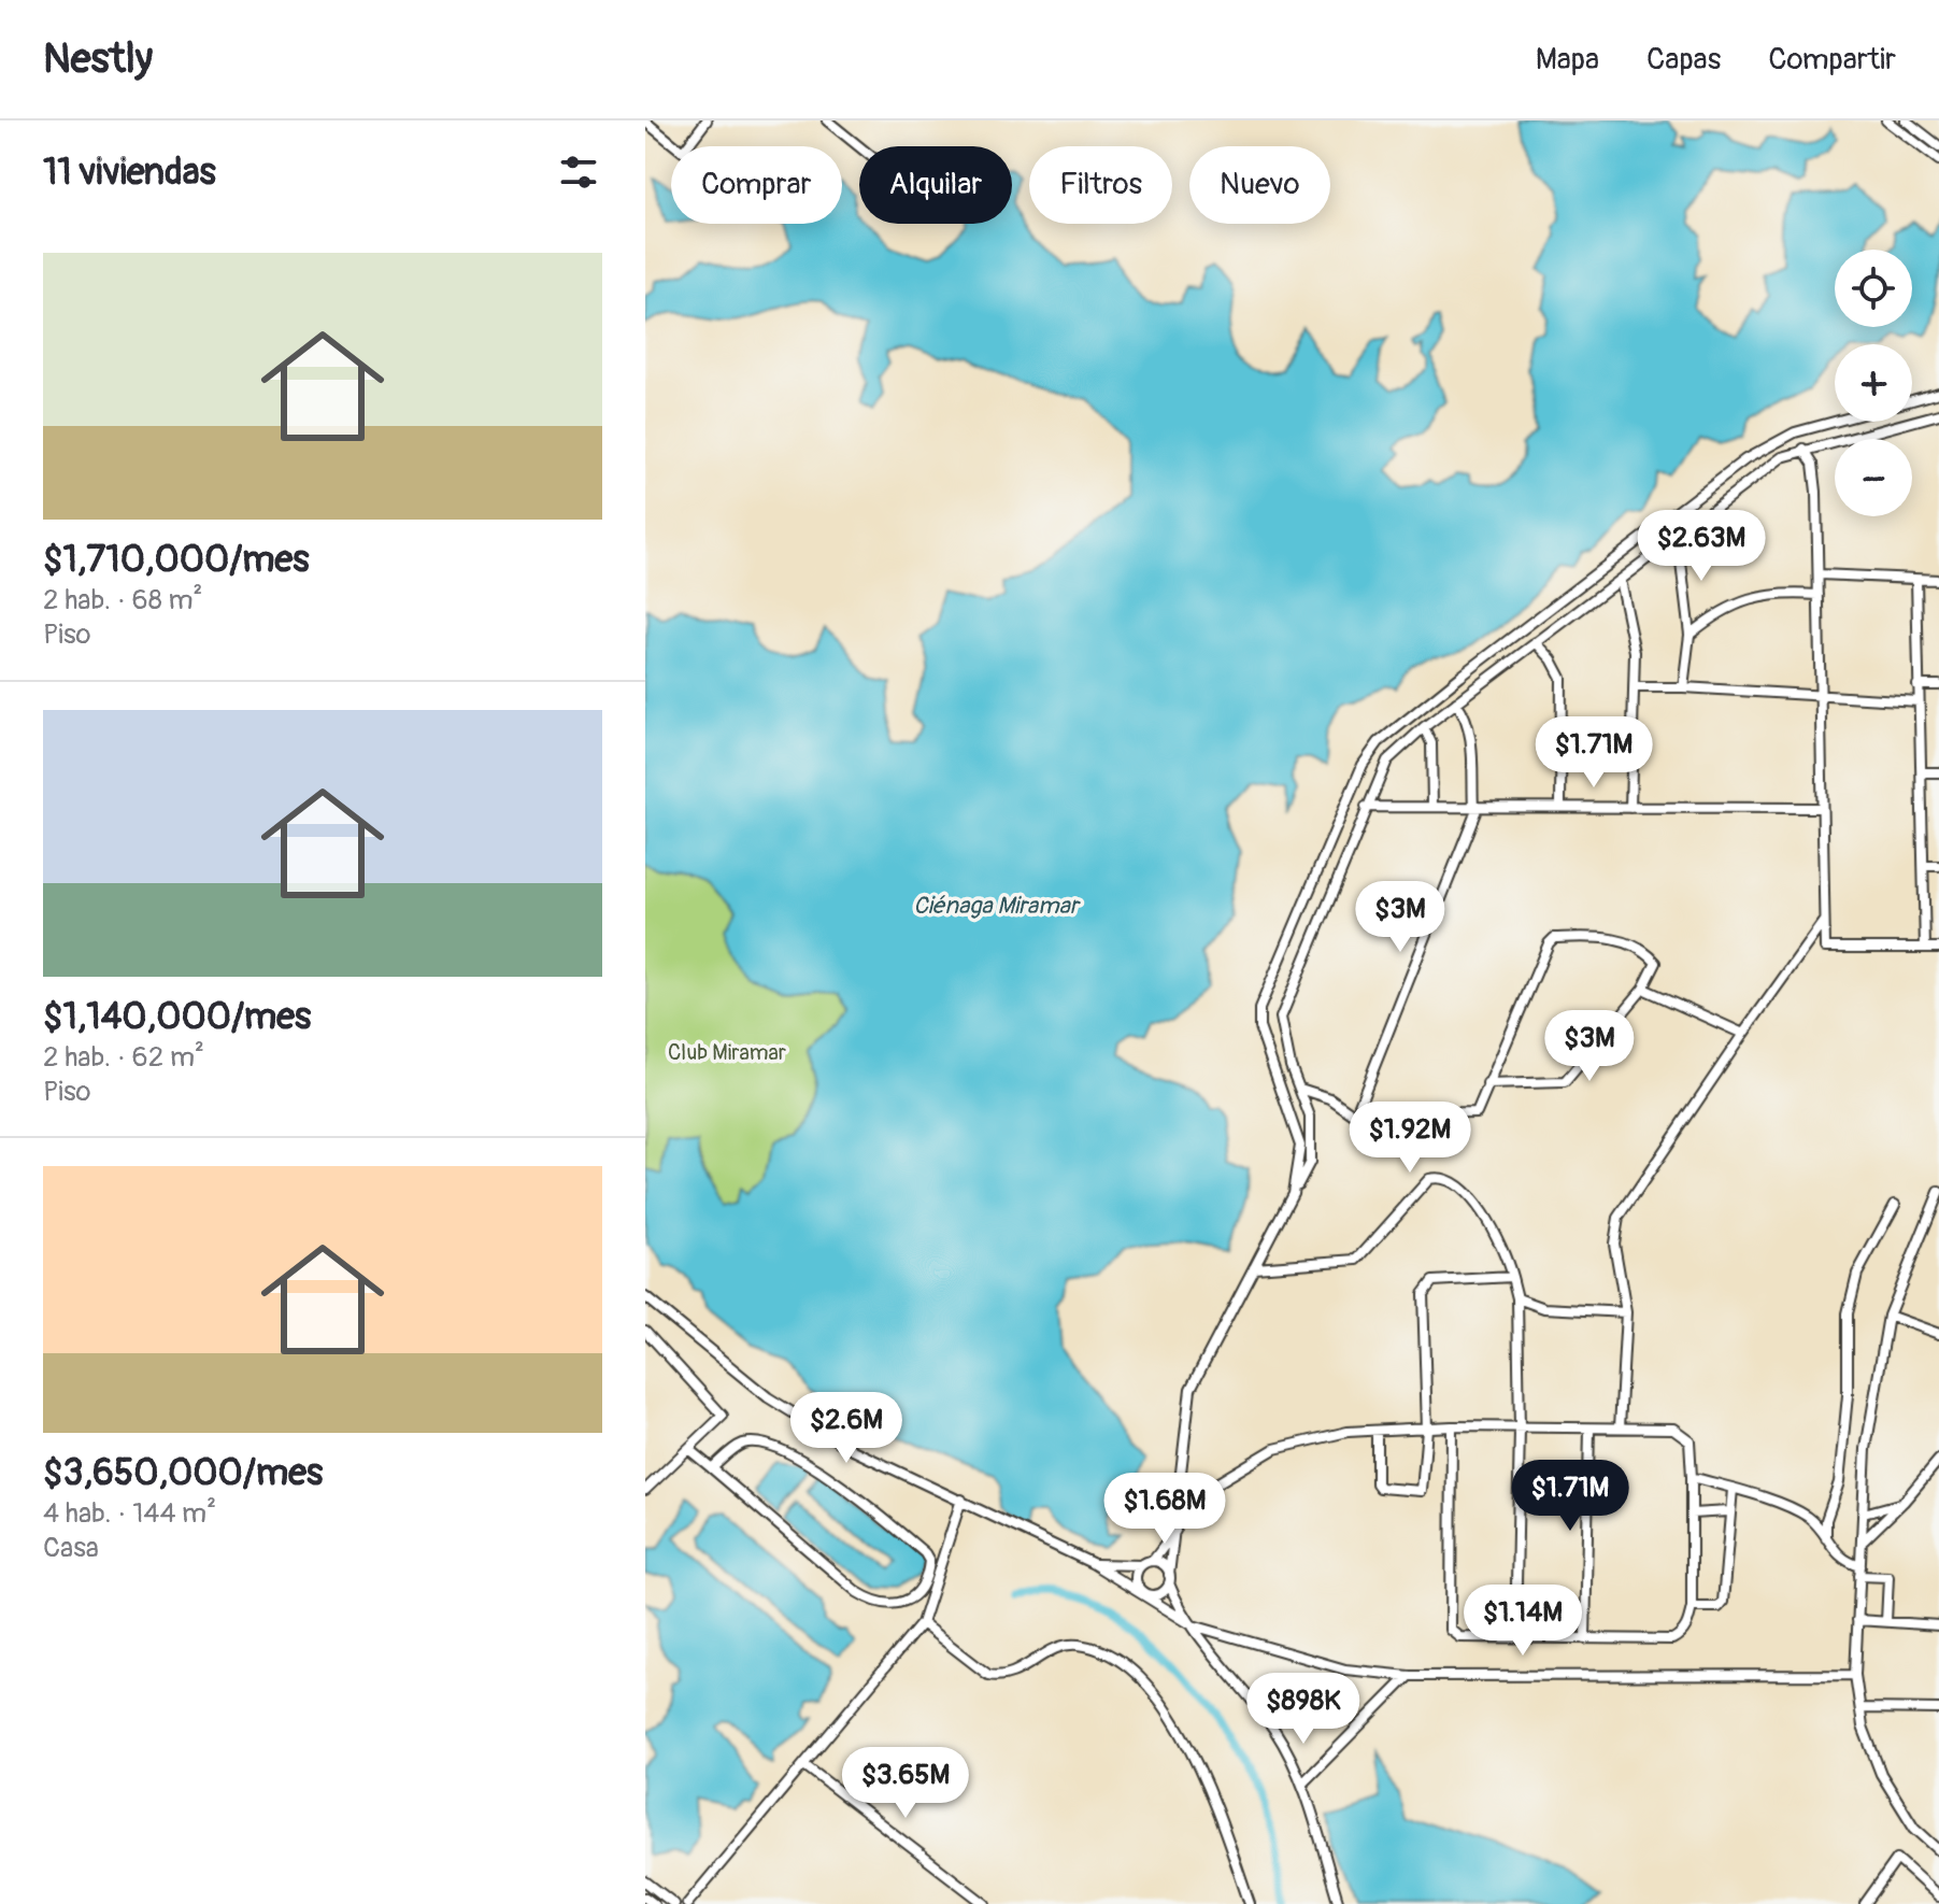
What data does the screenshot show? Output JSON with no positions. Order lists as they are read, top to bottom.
{
  "water": ["Ciénaga Miramar"],
  "parks": ["Club Miramar"],
  "page": {
    "header": "Nestly",
    "nav": ["Mapa", "Capas", "Compartir"],
    "heading": "11 viviendas",
    "chip": [
      "Comprar",
      "Alquilar",
      "Filtros",
      "Nuevo"
    ],
    "list": [
      {
        "name": "$1,710,000/mes",
        "note": "2 hab. · 68 m² · Piso"
      },
      {
        "name": "$1,140,000/mes",
        "note": "2 hab. · 62 m² · Piso"
      },
      {
        "name": "$3,650,000/mes",
        "note": "4 hab. · 144 m² · Casa"
      }
    ],
    "map_buttons": ["+", "−"],
    "price": [
      "$2.63M",
      "$1.71M",
      "$3M",
      "$3M",
      "$1.92M",
      "$2.6M",
      "$1.71M",
      "$1.68M",
      "$1.14M",
      "$898K",
      "$3.65M"
    ]
  }
}
